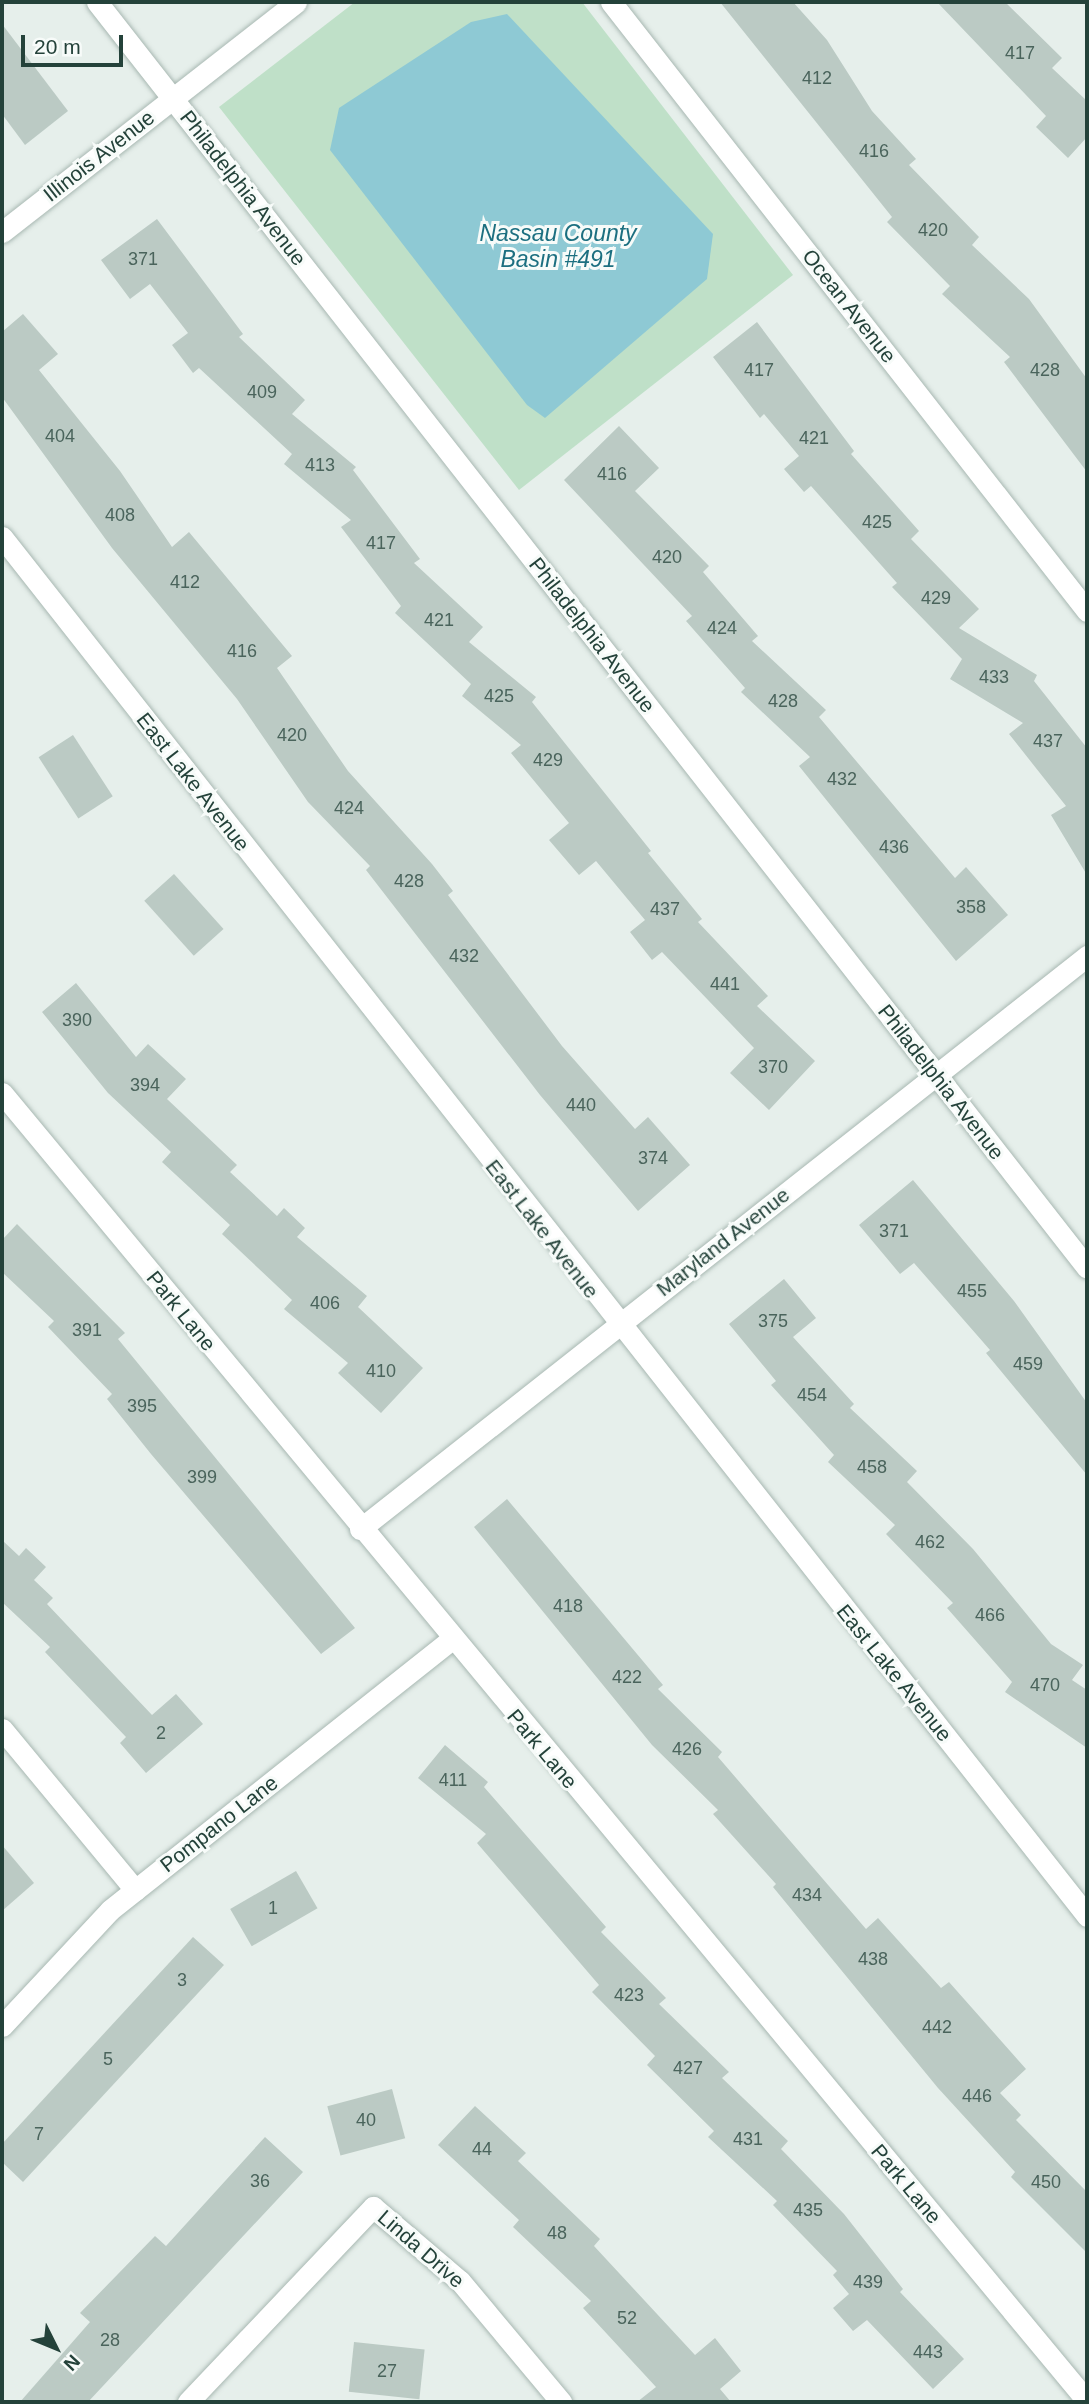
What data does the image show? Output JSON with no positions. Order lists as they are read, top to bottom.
{
  "streets": {
    "street": [
      "Illinois Avenue",
      "Philadelphia Avenue",
      "Ocean Avenue",
      "East Lake Avenue",
      "Maryland Avenue",
      "Park Lane",
      "Pompano Lane",
      "Linda Drive"
    ]
  },
  "crossings": [
    ["Illinois Avenue", "Philadelphia Avenue"],
    ["Philadelphia Avenue", "Maryland Avenue"],
    ["East Lake Avenue", "Maryland Avenue"],
    ["Maryland Avenue", "Park Lane"],
    ["Park Lane", "Pompano Lane"]
  ],
  "water": ["Nassau County Basin #491"],
  "house_numbers": [
    "417",
    "412",
    "416",
    "420",
    "371",
    "417",
    "428",
    "409",
    "404",
    "421",
    "413",
    "416",
    "408",
    "425",
    "417",
    "420",
    "412",
    "429",
    "421",
    "424",
    "416",
    "433",
    "425",
    "428",
    "420",
    "437",
    "429",
    "432",
    "424",
    "436",
    "428",
    "358",
    "437",
    "432",
    "441",
    "390",
    "370",
    "394",
    "440",
    "374",
    "371",
    "455",
    "406",
    "375",
    "391",
    "459",
    "410",
    "454",
    "395",
    "458",
    "399",
    "462",
    "418",
    "466",
    "422",
    "470",
    "2",
    "426",
    "411",
    "434",
    "1",
    "438",
    "3",
    "423",
    "442",
    "5",
    "427",
    "446",
    "40",
    "7",
    "431",
    "44",
    "36",
    "450",
    "435",
    "48",
    "439",
    "52",
    "28",
    "443",
    "27"
  ],
  "scale_bar": "20 m",
  "north": "bottom right"
}
